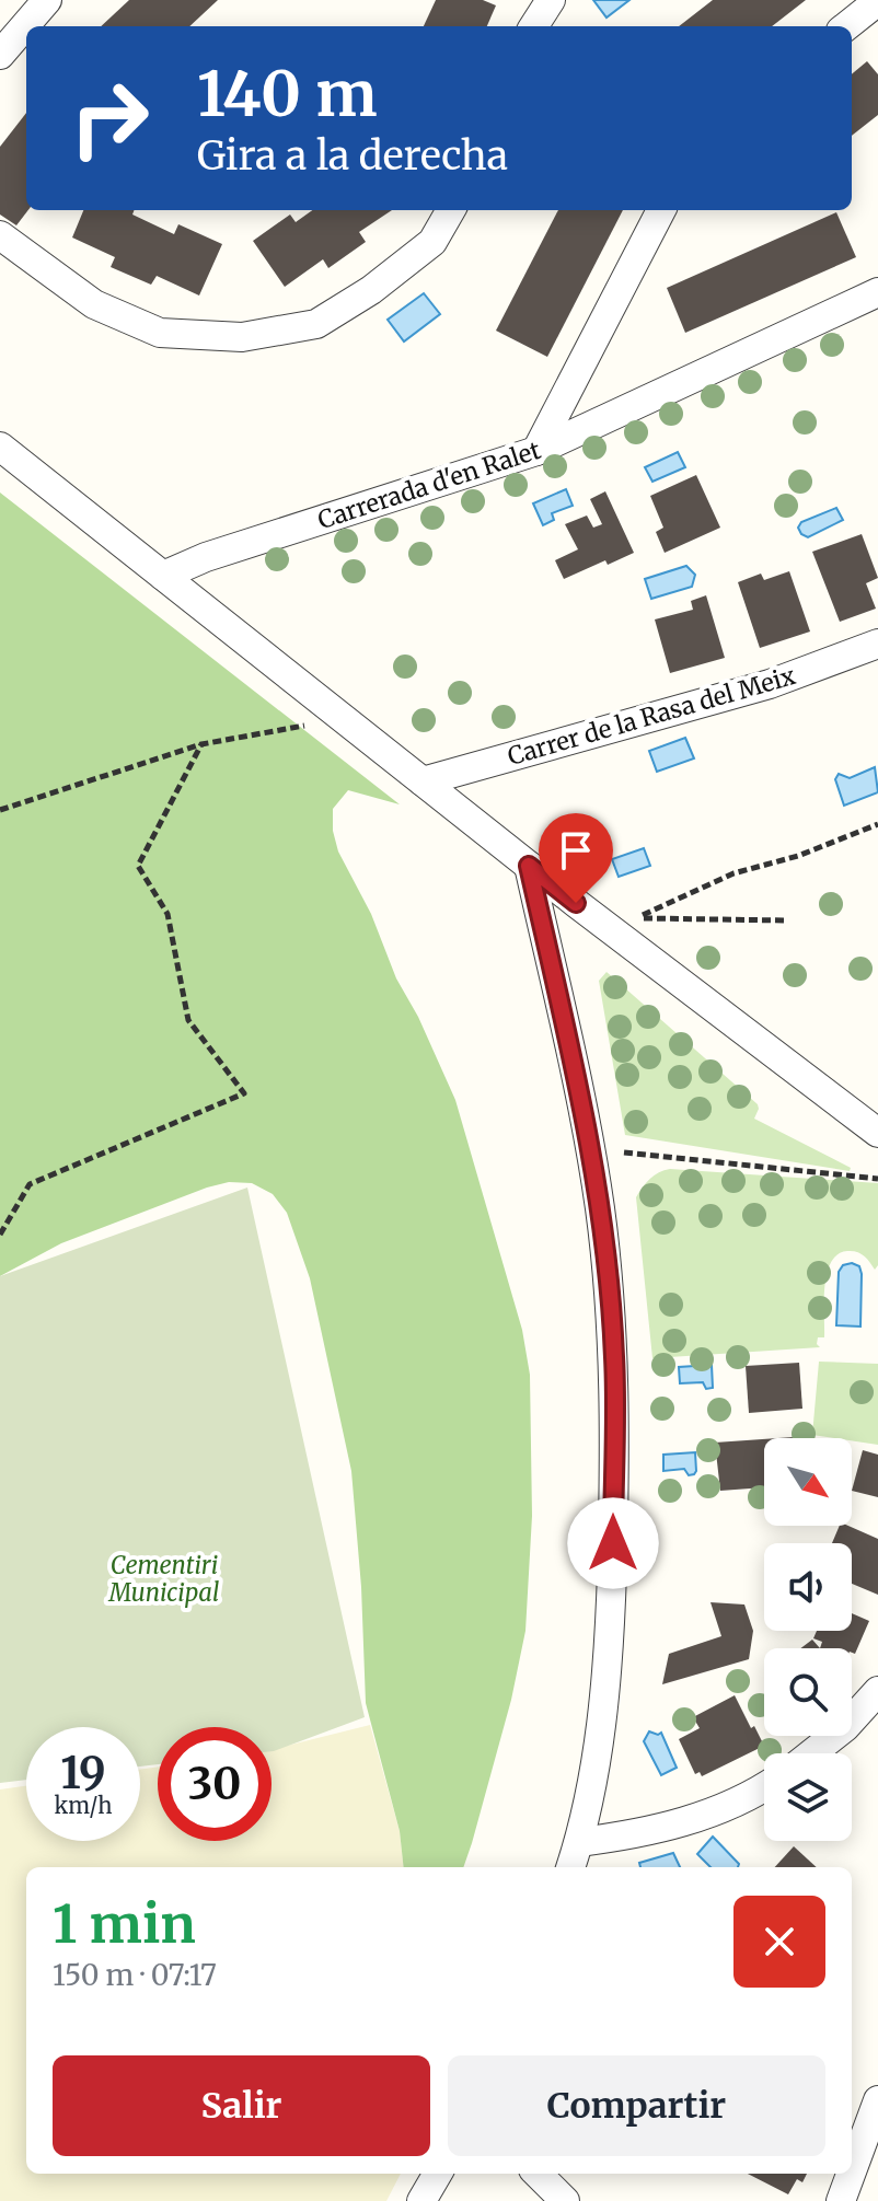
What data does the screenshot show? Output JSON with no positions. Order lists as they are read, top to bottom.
{
  "streets": {
    "street": ["Carrerada d'en Ralet", "Carrer de la Rasa del Meix"]
  },
  "parks": ["Cementiri Municipal"],
  "north": "bottom right",
  "page": {
    "turn": ["140 m", "Gira a la derecha"],
    "speed": "19 km/h",
    "limit": "30",
    "heading": ["1 min", "150 m · 07:17"],
    "buttons": ["Salir", "Compartir"]
  }
}
